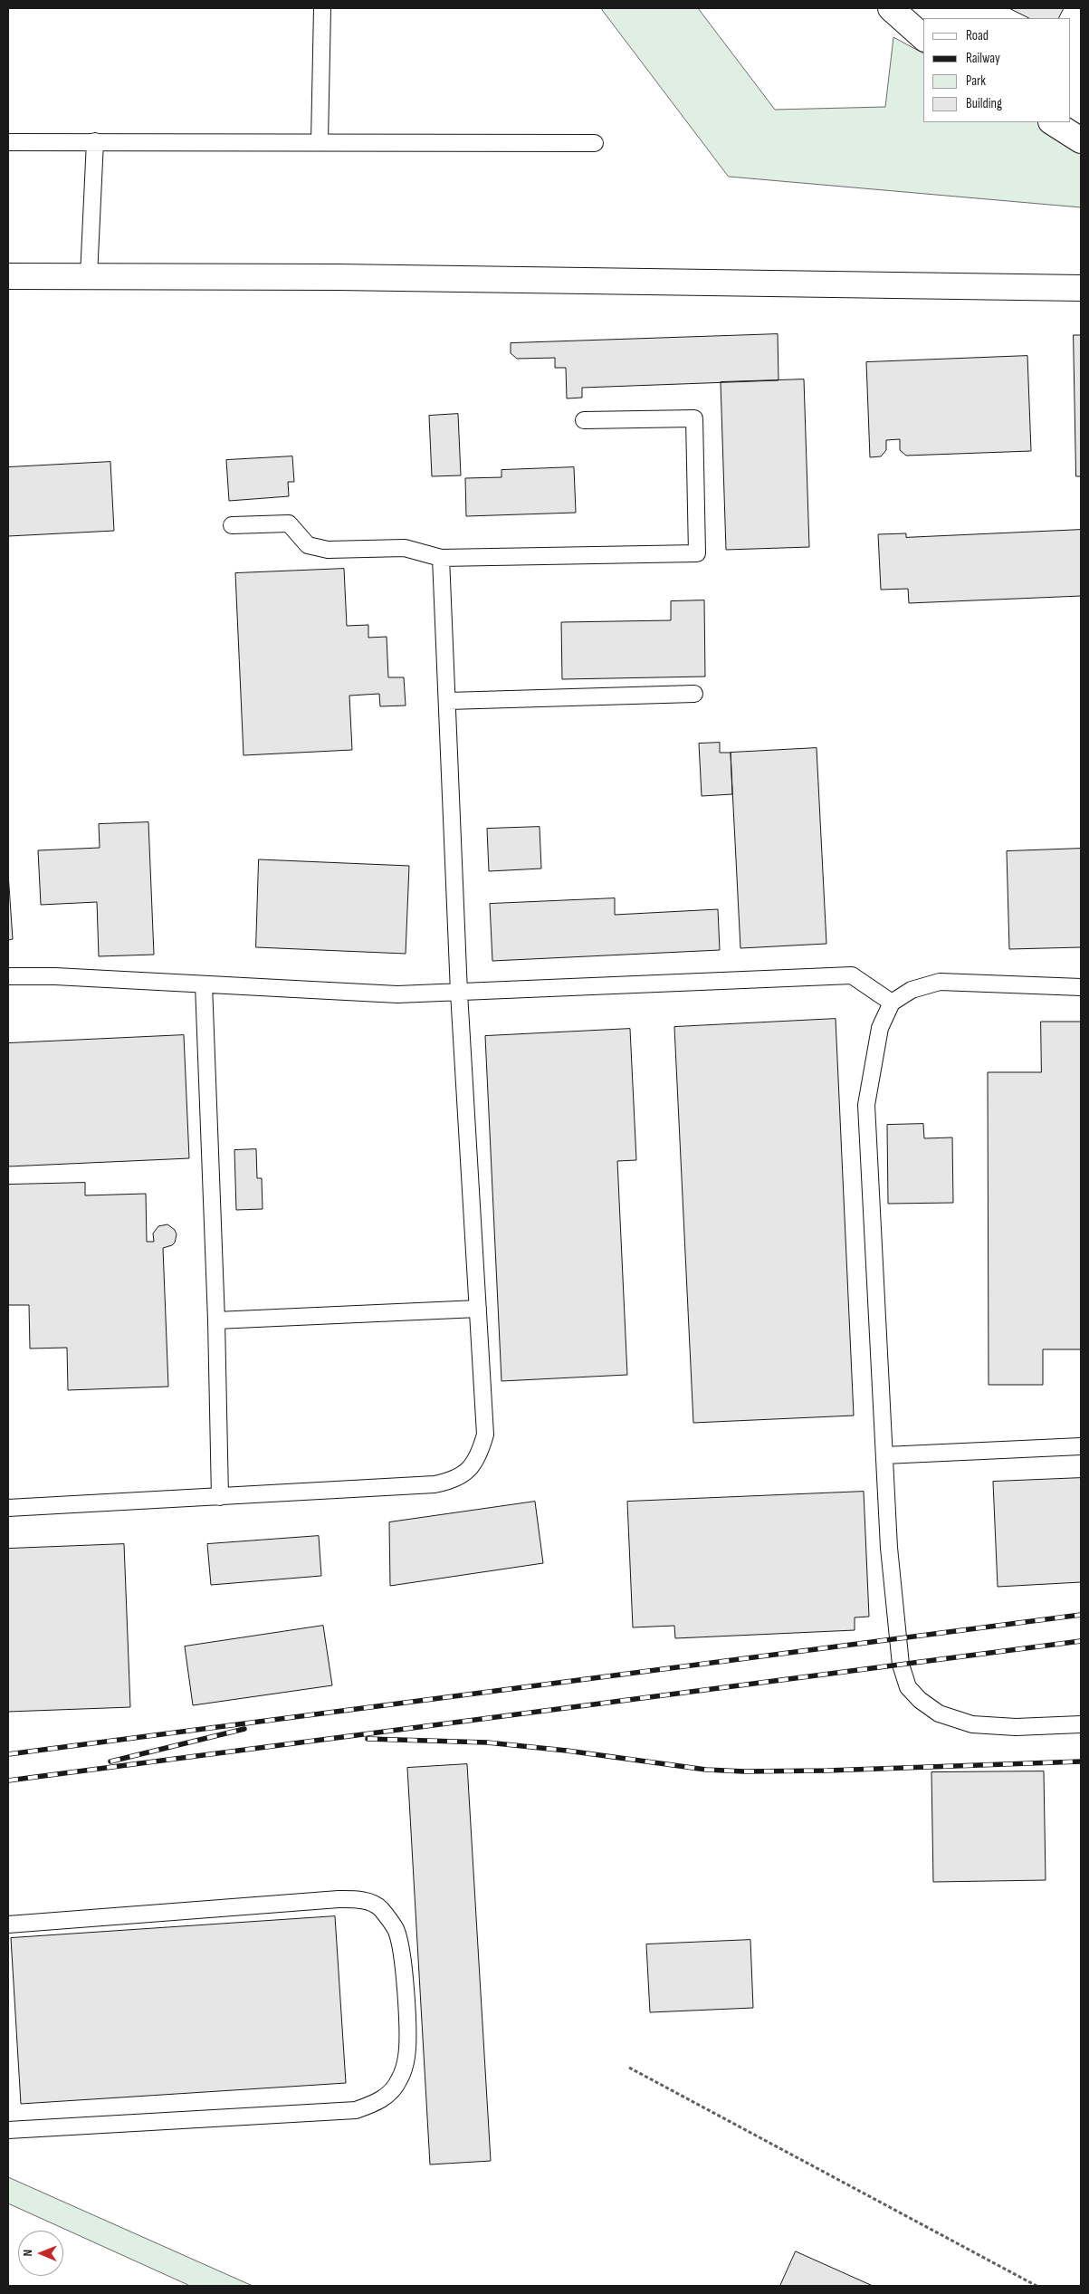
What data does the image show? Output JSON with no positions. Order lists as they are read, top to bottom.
{
  "legend": [
    "Road",
    "Railway",
    "Park",
    "Building"
  ],
  "north": "left"
}
